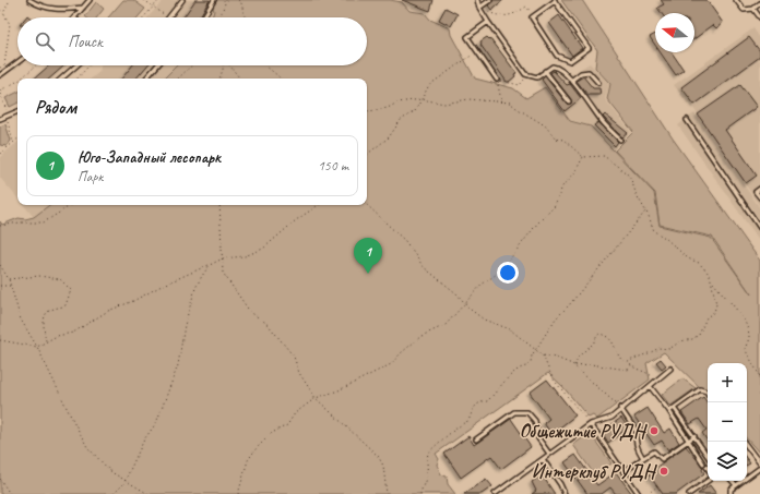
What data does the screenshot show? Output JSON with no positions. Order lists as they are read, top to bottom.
{
  "places": ["Общежитие РУДН", "Интерклуб РУДН"],
  "north": "left",
  "page": {
    "search": "Поиск",
    "heading": "Рядом",
    "list": [
      {
        "mark": "1",
        "name": "Юго-Западный лесопарк",
        "note": "Парк",
        "value": "150 m"
      }
    ],
    "pins": "1",
    "map_buttons": ["+", "−"]
  }
}
